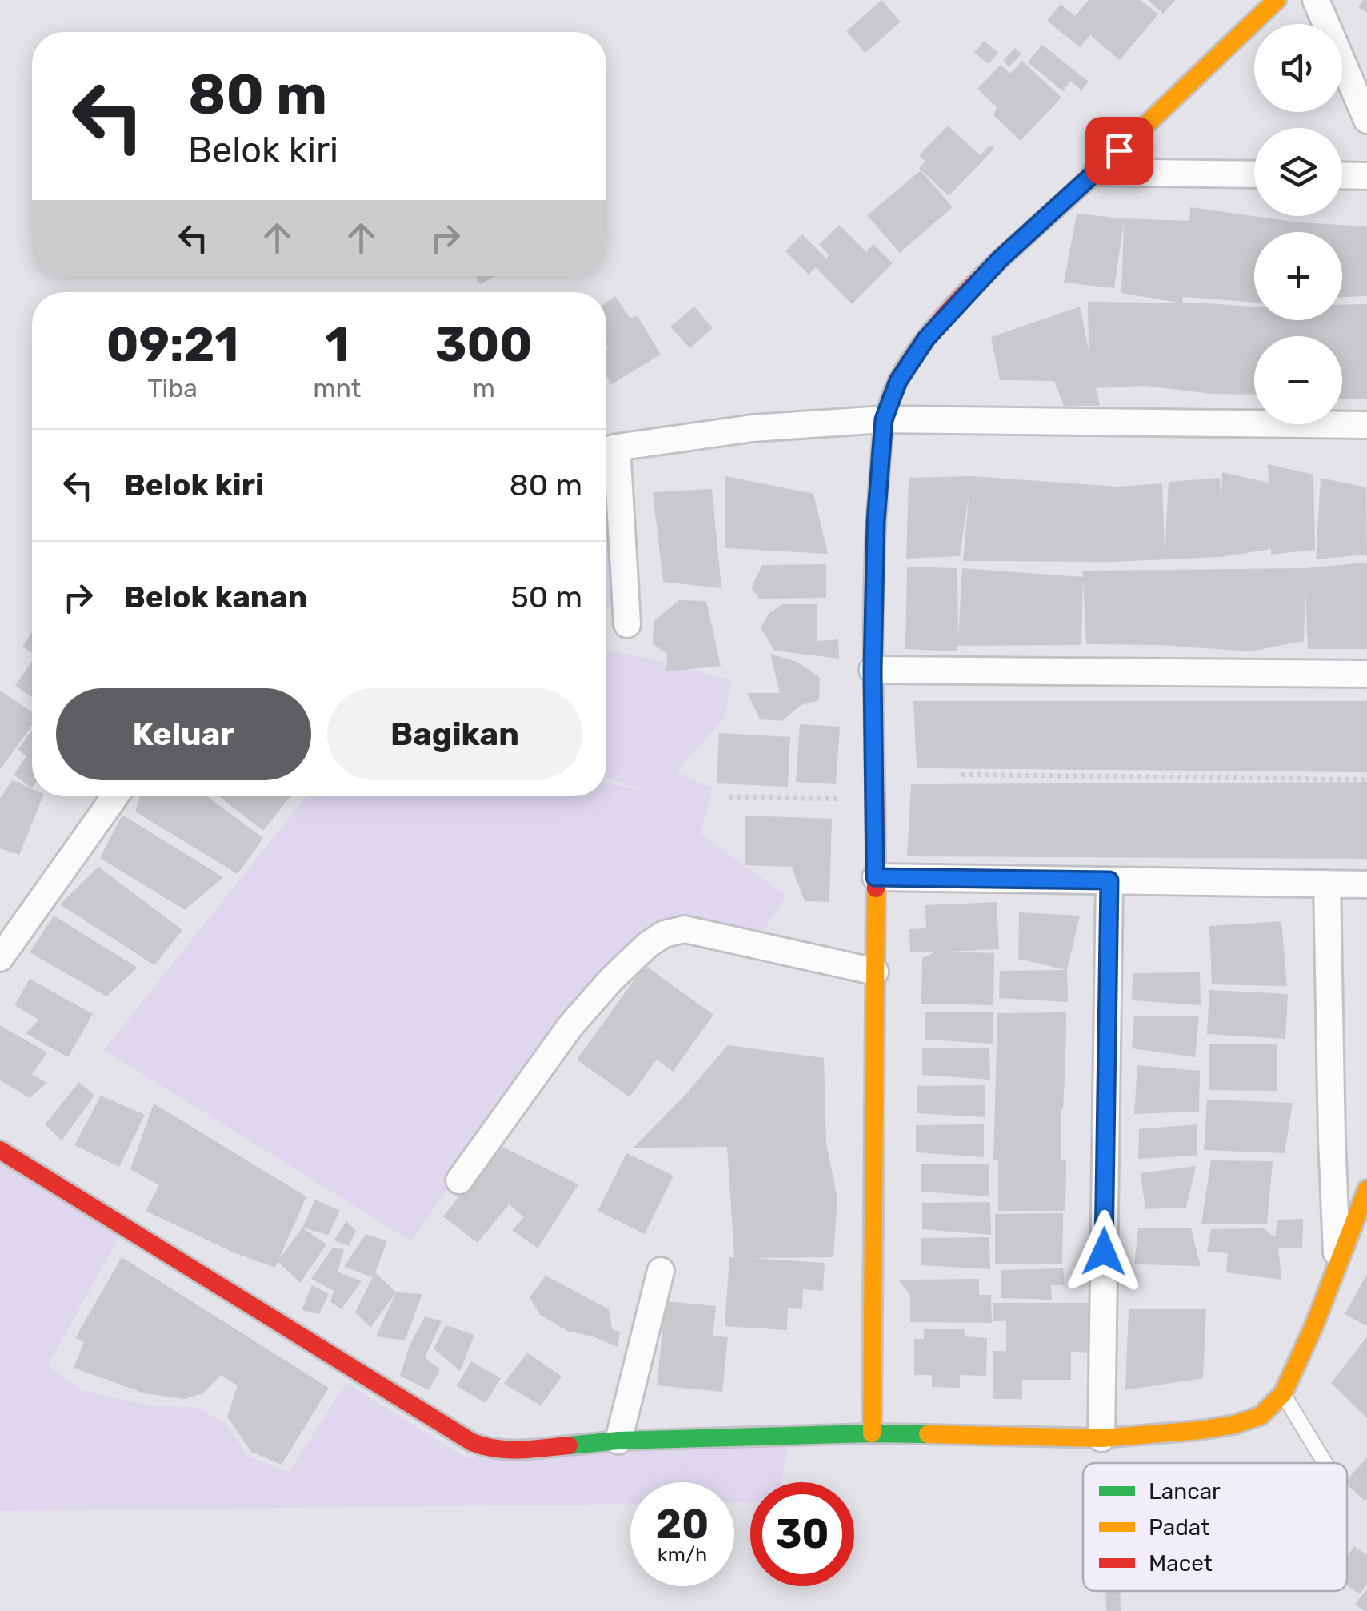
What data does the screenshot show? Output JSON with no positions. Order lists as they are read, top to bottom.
{
  "legend": ["Lancar", "Padat", "Macet"],
  "page": {
    "map_buttons": ["+", "−"],
    "turn": ["80 m", "Belok kiri"],
    "eta": [
      "09:21",
      "Tiba",
      "1",
      "mnt",
      "300",
      "m"
    ],
    "list": [
      {
        "name": "Belok kiri",
        "value": "80 m"
      },
      {
        "name": "Belok kanan",
        "value": "50 m"
      }
    ],
    "buttons": ["Keluar", "Bagikan"],
    "speed": "20 km/h",
    "limit": "30"
  }
}
